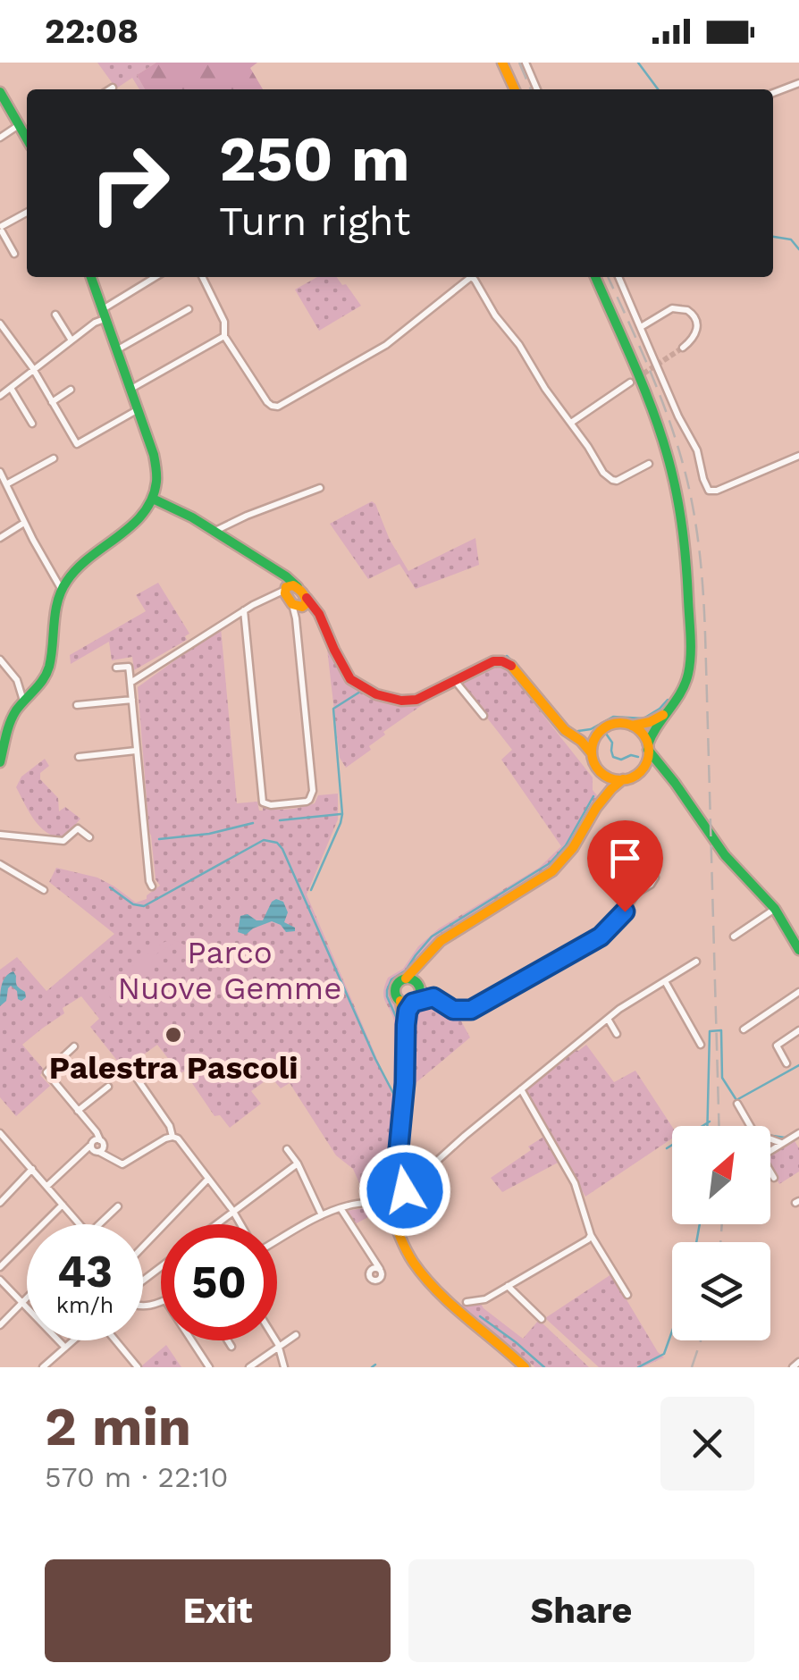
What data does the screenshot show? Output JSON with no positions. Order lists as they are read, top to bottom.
{
  "parks": ["Parco Nuove Gemme"],
  "places": ["Palestra Pascoli"],
  "north": "top right",
  "page": {
    "status": "22:08",
    "turn": ["250 m", "Turn right"],
    "speed": "43 km/h",
    "limit": "50",
    "heading": ["2 min", "570 m · 22:10"],
    "buttons": ["Exit", "Share"]
  }
}
